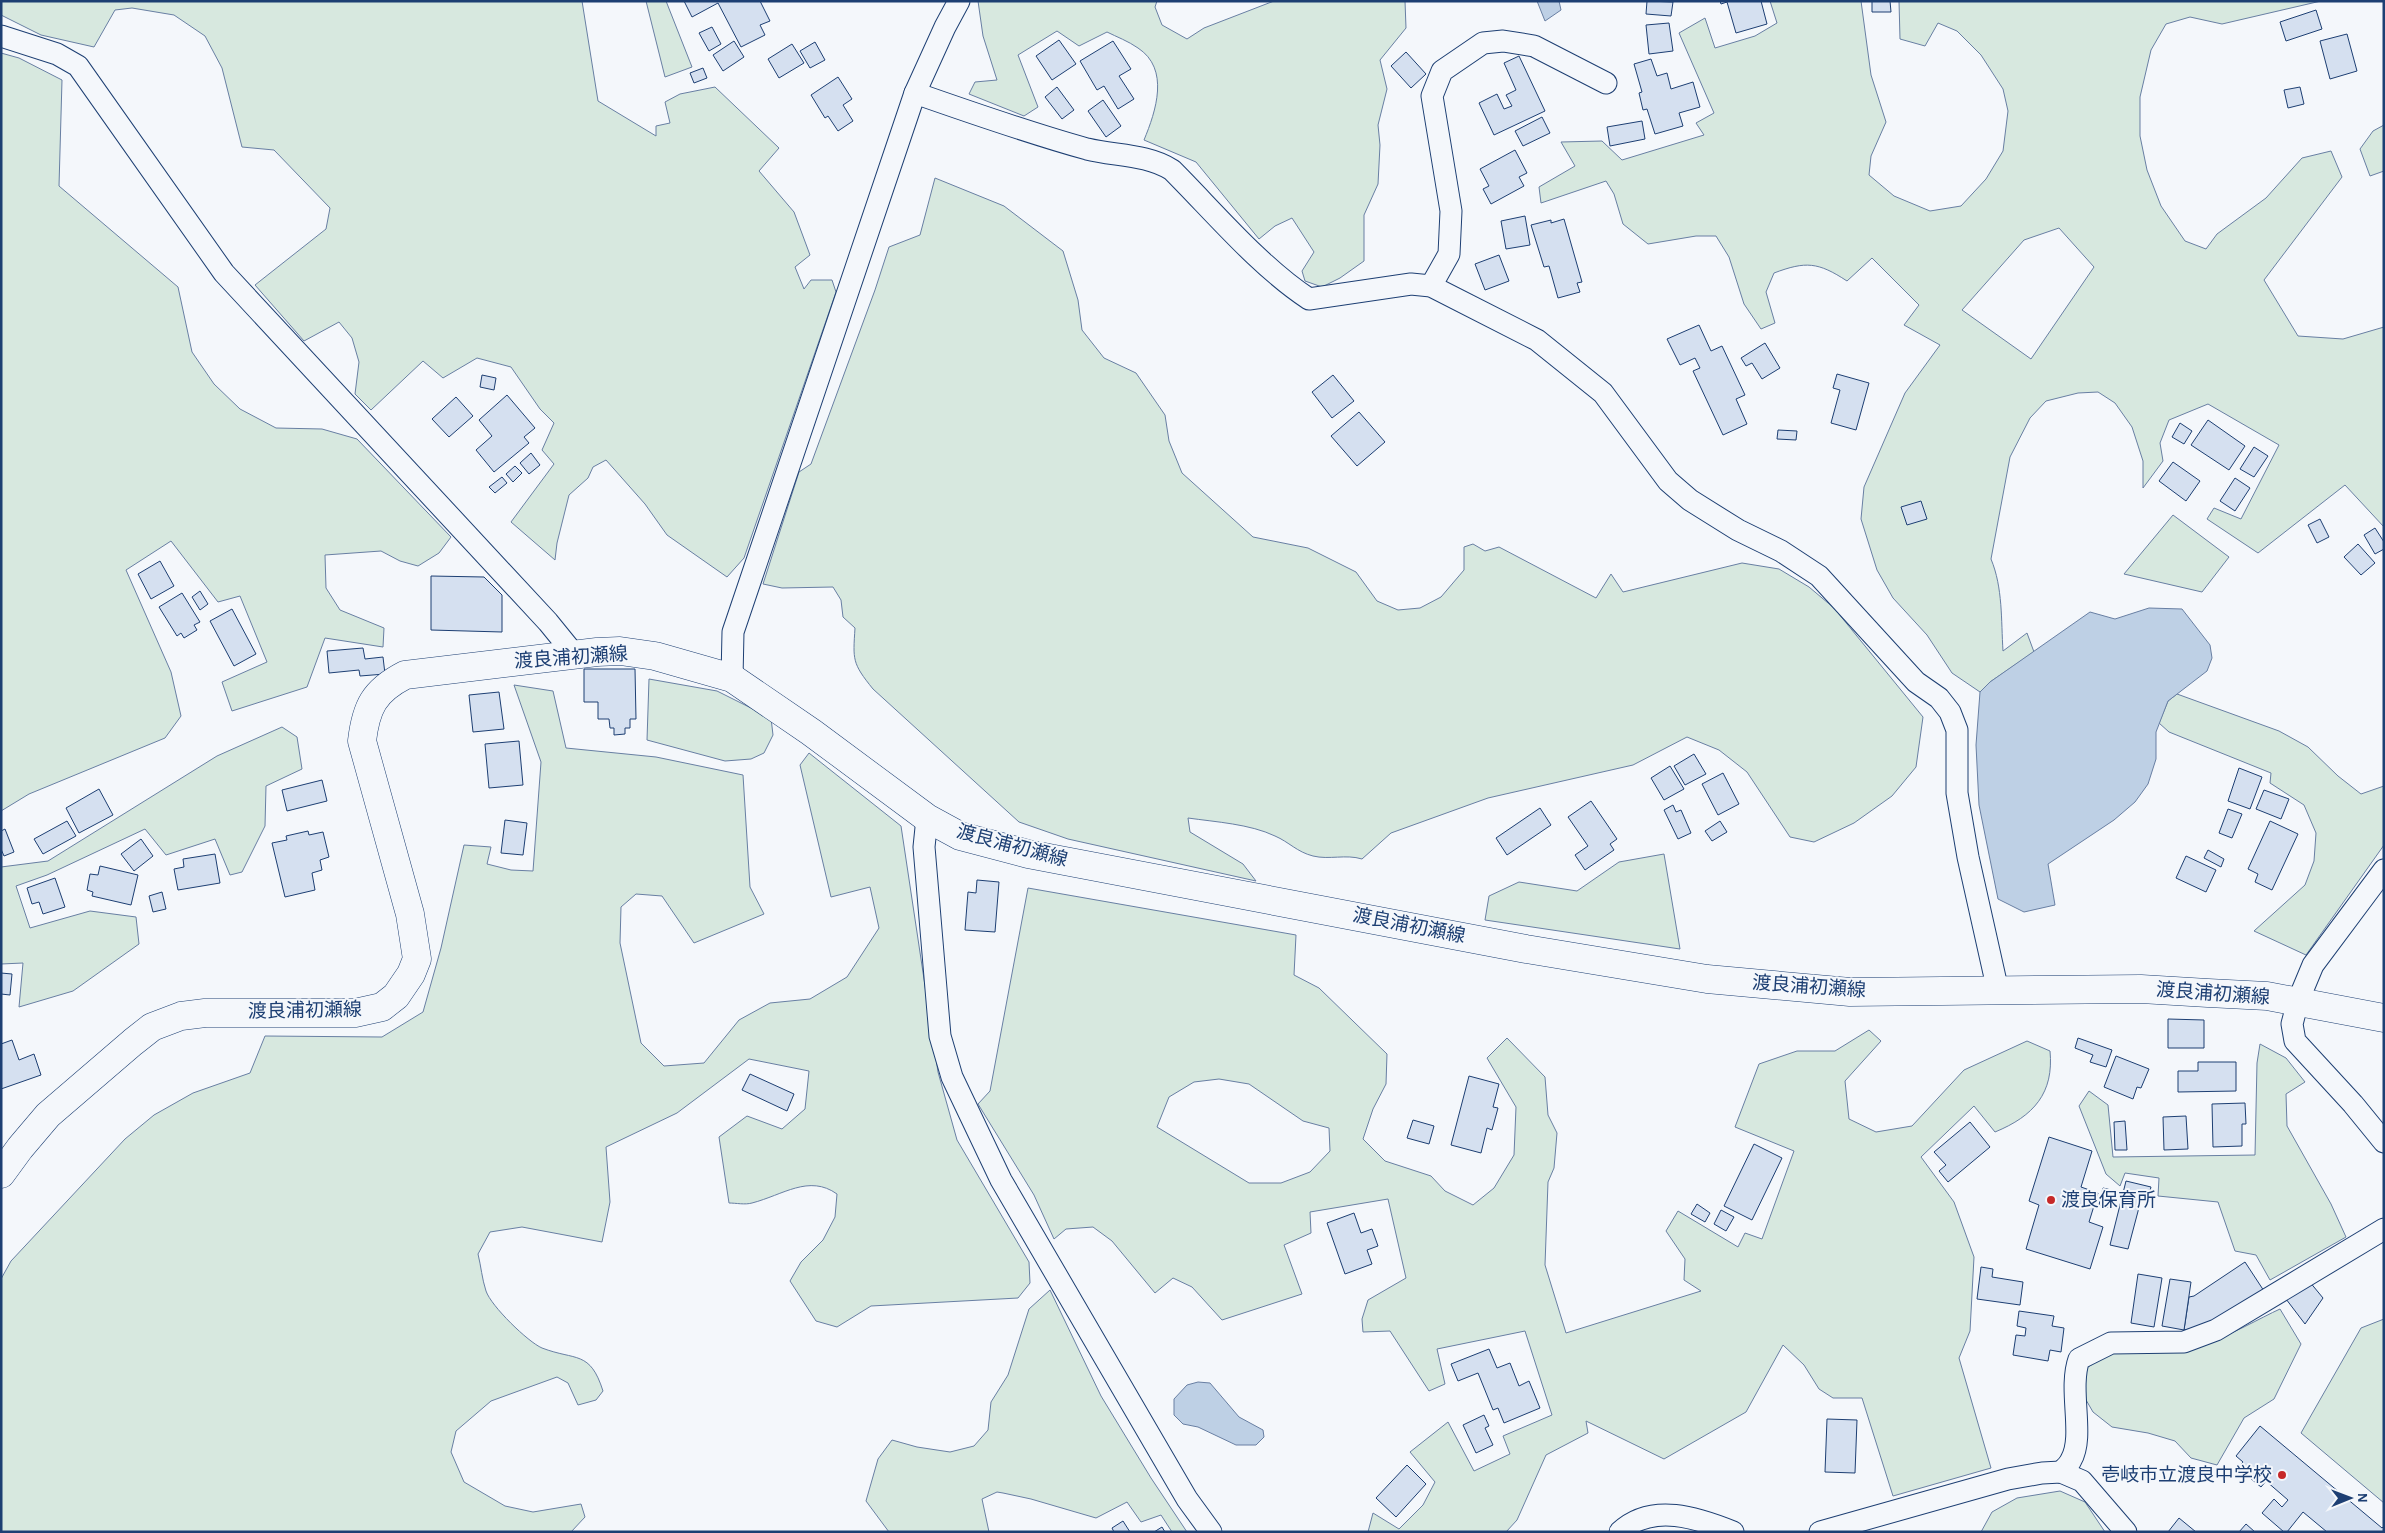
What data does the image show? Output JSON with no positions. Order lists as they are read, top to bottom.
{
  "streets": {
    "main road": ["渡良浦初瀬線"]
  },
  "places": ["渡良保育所", "壱岐市立渡良中学校"],
  "north": "right"
}
